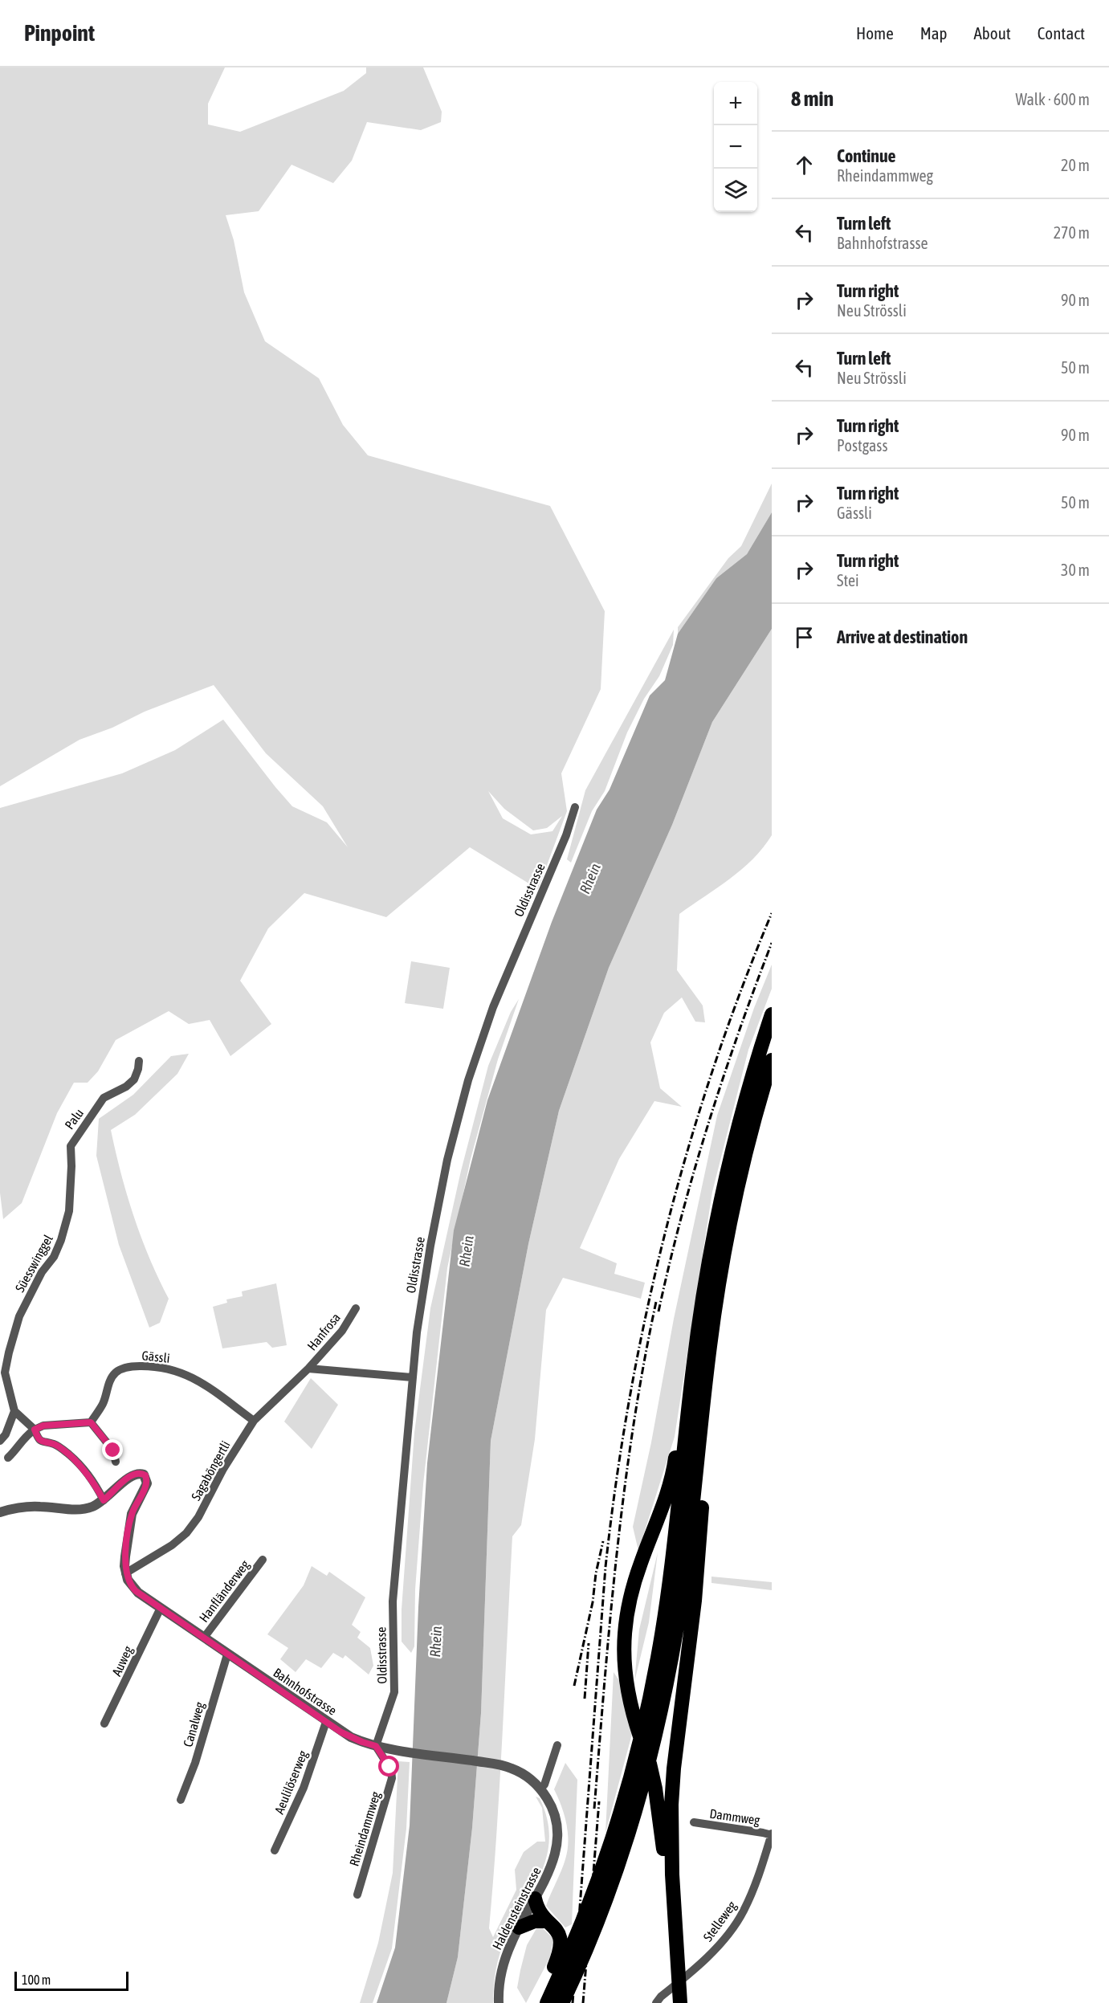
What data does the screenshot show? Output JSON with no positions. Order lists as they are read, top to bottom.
{
  "streets": {
    "street": [
      "Oldisstrasse",
      "Palu",
      "Süesswinggel",
      "Hanfrosa",
      "Gässli",
      "Sagaböngertli",
      "Hanfländerweg",
      "Auweg",
      "Bahnhofstrasse",
      "Canalweg",
      "Aeulilöserweg",
      "Dammweg",
      "Rheindammweg",
      "Haldensteinstrasse",
      "Stelleweg"
    ]
  },
  "crossings": [
    ["Oldisstrasse", "Bahnhofstrasse"],
    ["Oldisstrasse", "Rheindammweg"],
    ["Palu", "Süesswinggel"],
    ["Hanfrosa", "Sagaböngertli"],
    ["Gässli", "Sagaböngertli"],
    ["Sagaböngertli", "Bahnhofstrasse"],
    ["Hanfländerweg", "Bahnhofstrasse"],
    ["Auweg", "Bahnhofstrasse"],
    ["Bahnhofstrasse", "Canalweg"],
    ["Bahnhofstrasse", "Aeulilöserweg"],
    ["Bahnhofstrasse", "Rheindammweg"],
    ["Bahnhofstrasse", "Haldensteinstrasse"],
    ["Dammweg", "Stelleweg"]
  ],
  "water": ["Rhein"],
  "scale_bar": "100 m",
  "page": {
    "header": "Pinpoint",
    "nav": [
      "Home",
      "Map",
      "About",
      "Contact"
    ],
    "heading": ["8 min", "Walk · 600 m"],
    "map_buttons": ["+", "−"],
    "list": [
      ["Continue", "Rheindammweg", "20 m"],
      ["Turn left", "Bahnhofstrasse", "270 m"],
      ["Turn right", "Neu Strössli", "90 m"],
      ["Turn left", "Neu Strössli", "50 m"],
      ["Turn right", "Postgass", "90 m"],
      ["Turn right", "Gässli", "50 m"],
      ["Turn right", "Stei", "30 m"],
      "Arrive at destination"
    ],
    "scale": "100 m"
  }
}
